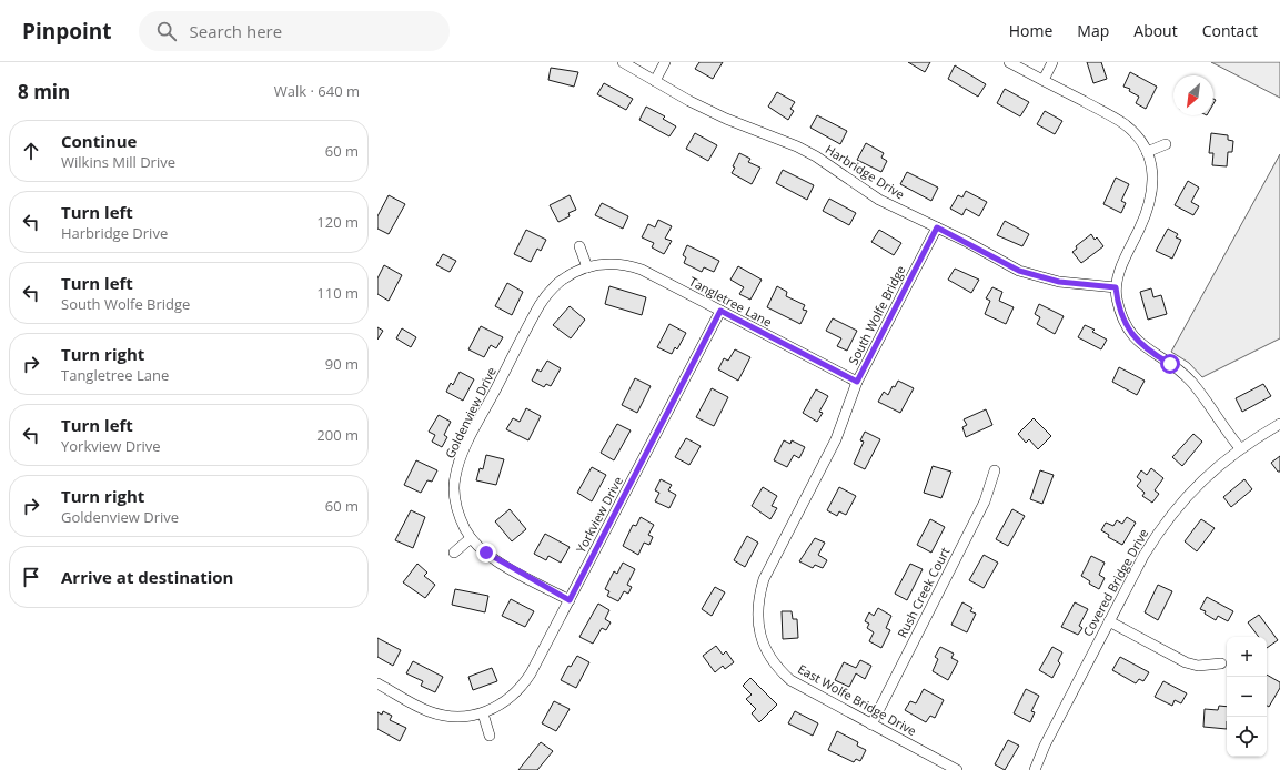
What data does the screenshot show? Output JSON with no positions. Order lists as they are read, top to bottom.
{
  "streets": {
    "street": [
      "Harbridge Drive",
      "Tangletree Lane",
      "South Wolfe Bridge",
      "Goldenview Drive",
      "Yorkview Drive",
      "Covered Bridge Drive",
      "Rush Creek Court",
      "East Wolfe Bridge Drive"
    ]
  },
  "crossings": [
    ["Harbridge Drive", "South Wolfe Bridge"],
    ["Tangletree Lane", "South Wolfe Bridge"],
    ["Tangletree Lane", "Goldenview Drive"],
    ["Tangletree Lane", "Yorkview Drive"],
    ["South Wolfe Bridge", "East Wolfe Bridge Drive"],
    ["Goldenview Drive", "Yorkview Drive"],
    ["Rush Creek Court", "East Wolfe Bridge Drive"]
  ],
  "north": "bottom left",
  "page": {
    "header": "Pinpoint",
    "search": "Search here",
    "nav": [
      "Home",
      "Map",
      "About",
      "Contact"
    ],
    "heading": ["8 min", "Walk · 640 m"],
    "list": [
      ["Continue", "Wilkins Mill Drive", "60 m"],
      ["Turn left", "Harbridge Drive", "120 m"],
      ["Turn left", "South Wolfe Bridge", "110 m"],
      ["Turn right", "Tangletree Lane", "90 m"],
      ["Turn left", "Yorkview Drive", "200 m"],
      ["Turn right", "Goldenview Drive", "60 m"],
      "Arrive at destination"
    ],
    "map_buttons": ["+", "−"]
  }
}
